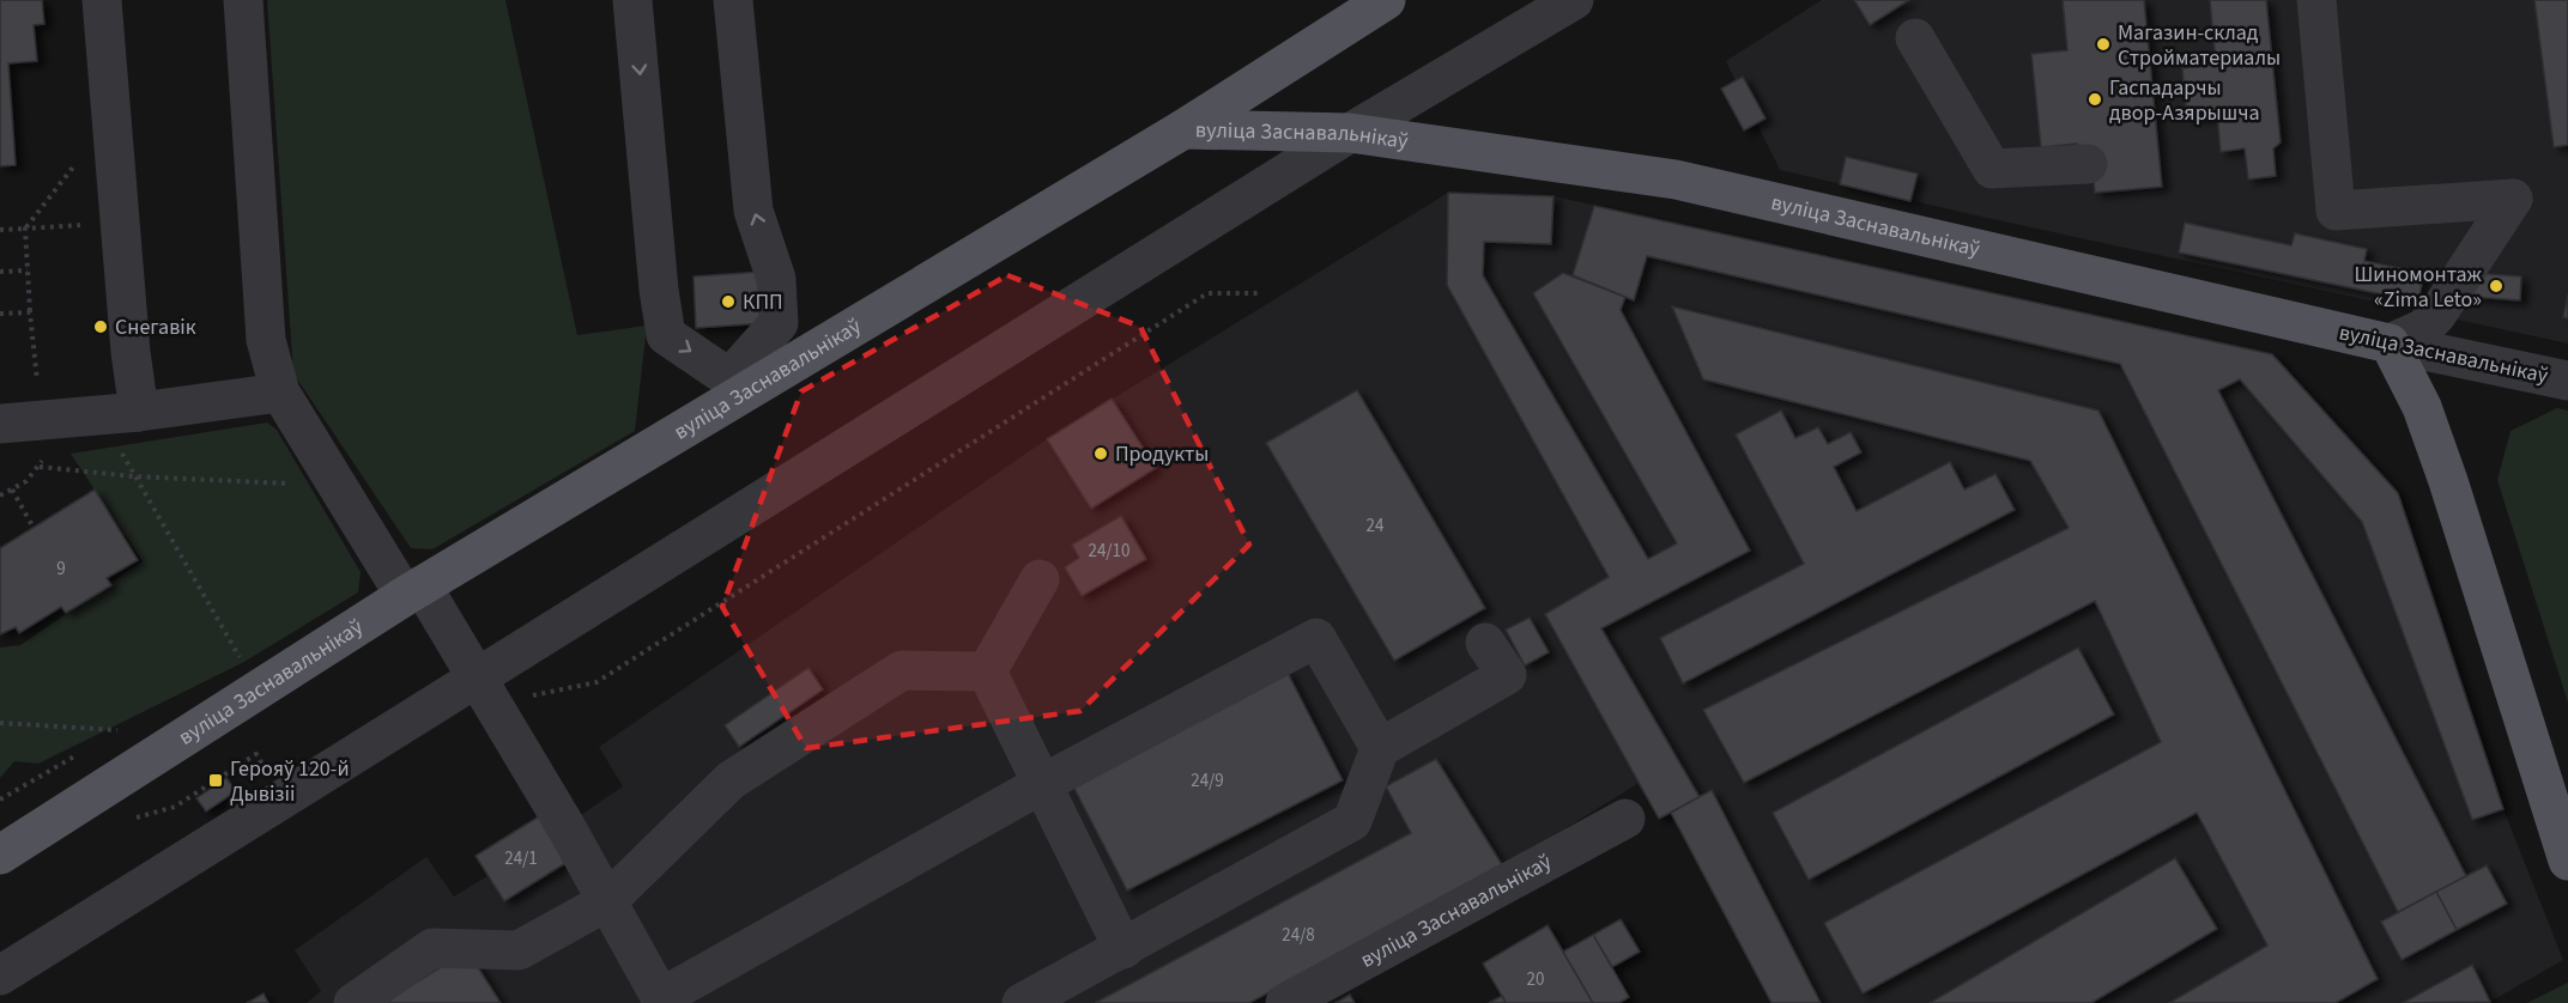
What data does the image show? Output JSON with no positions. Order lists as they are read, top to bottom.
{
  "streets": {
    "main road": ["вуліца Заснавальнікаў"]
  },
  "places": {
    "other": [
      "Магазин-склад Стройматериалы",
      "Гаспадарчы двор-Азярышча",
      "Шиномонтаж «Zima Leto»",
      "КПП",
      "Снегавік",
      "Продукты"
    ],
    "transit": ["Герояў 120-й Дывізіі"]
  },
  "house_numbers": [
    "24",
    "24/10",
    "9",
    "24/9",
    "24/1",
    "24/8",
    "20"
  ]
}
